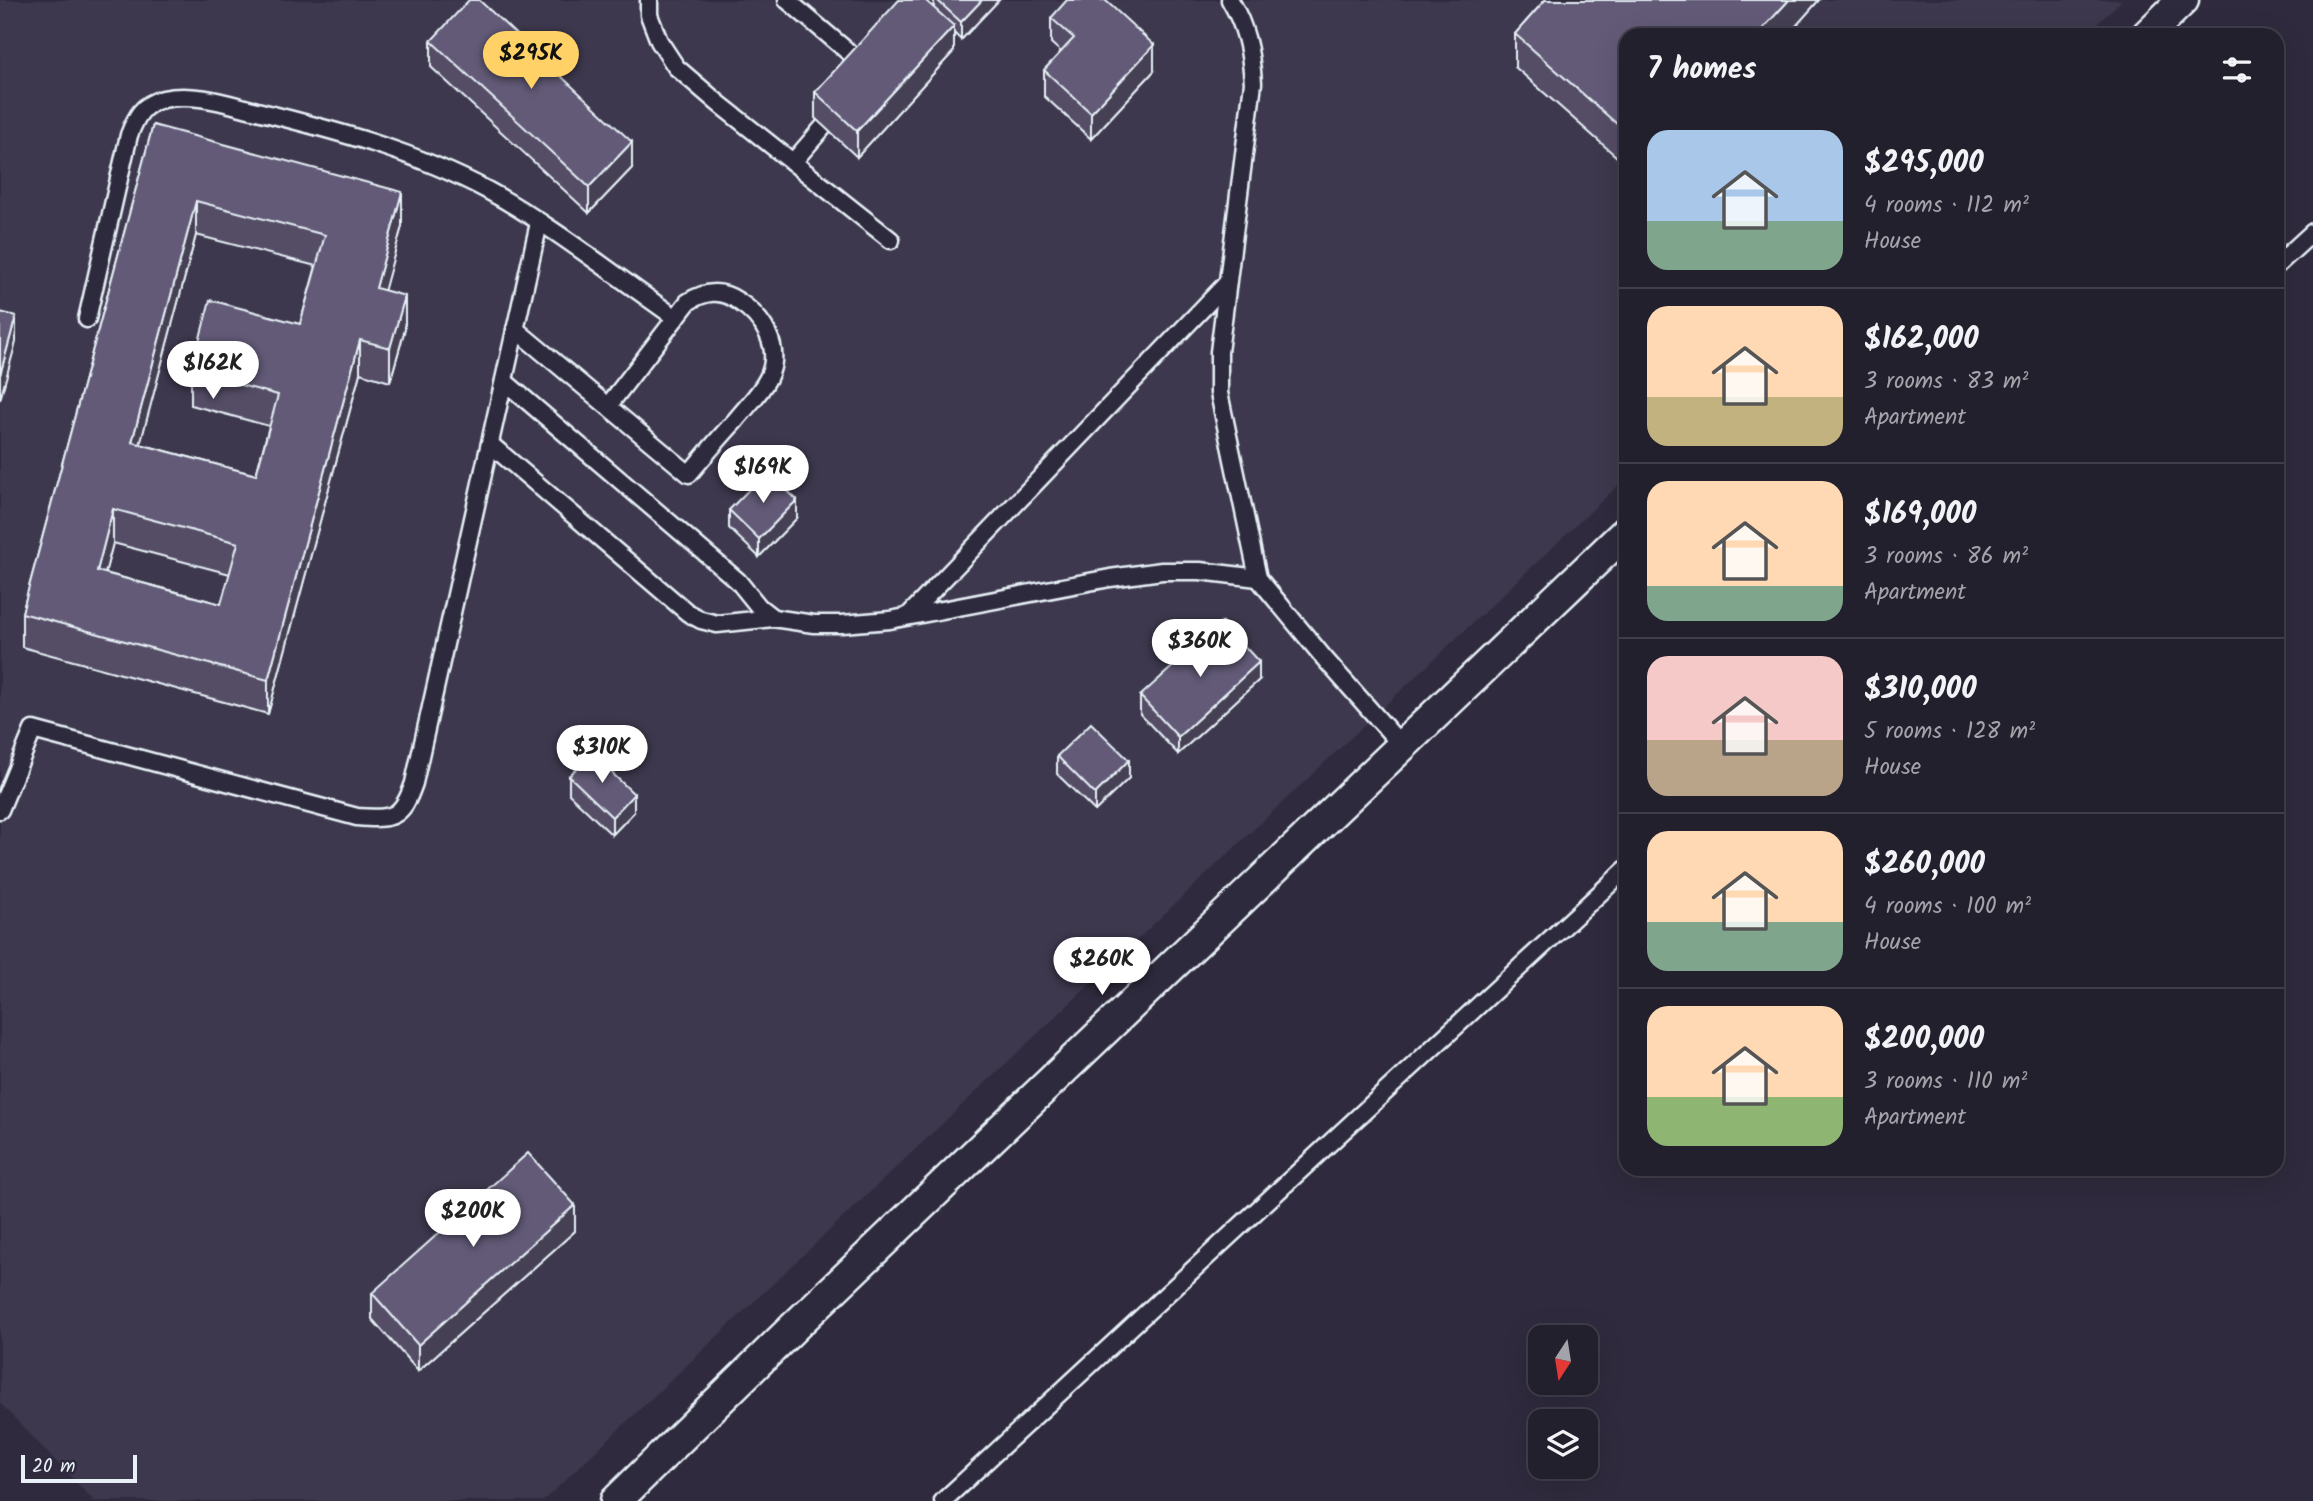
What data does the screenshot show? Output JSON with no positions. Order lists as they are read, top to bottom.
{
  "scale_bar": "20 m",
  "north": "bottom",
  "page": {
    "heading": "7 homes",
    "price": [
      "$295K",
      "$162K",
      "$169K",
      "$360K",
      "$310K",
      "$260K",
      "$200K"
    ],
    "list": [
      {
        "name": "$295,000",
        "note": "4 rooms · 112 m² · House"
      },
      {
        "name": "$162,000",
        "note": "3 rooms · 83 m² · Apartment"
      },
      {
        "name": "$169,000",
        "note": "3 rooms · 86 m² · Apartment"
      },
      {
        "name": "$310,000",
        "note": "5 rooms · 128 m² · House"
      },
      {
        "name": "$260,000",
        "note": "4 rooms · 100 m² · House"
      },
      {
        "name": "$200,000",
        "note": "3 rooms · 110 m² · Apartment"
      }
    ],
    "scale": "20 m"
  }
}
